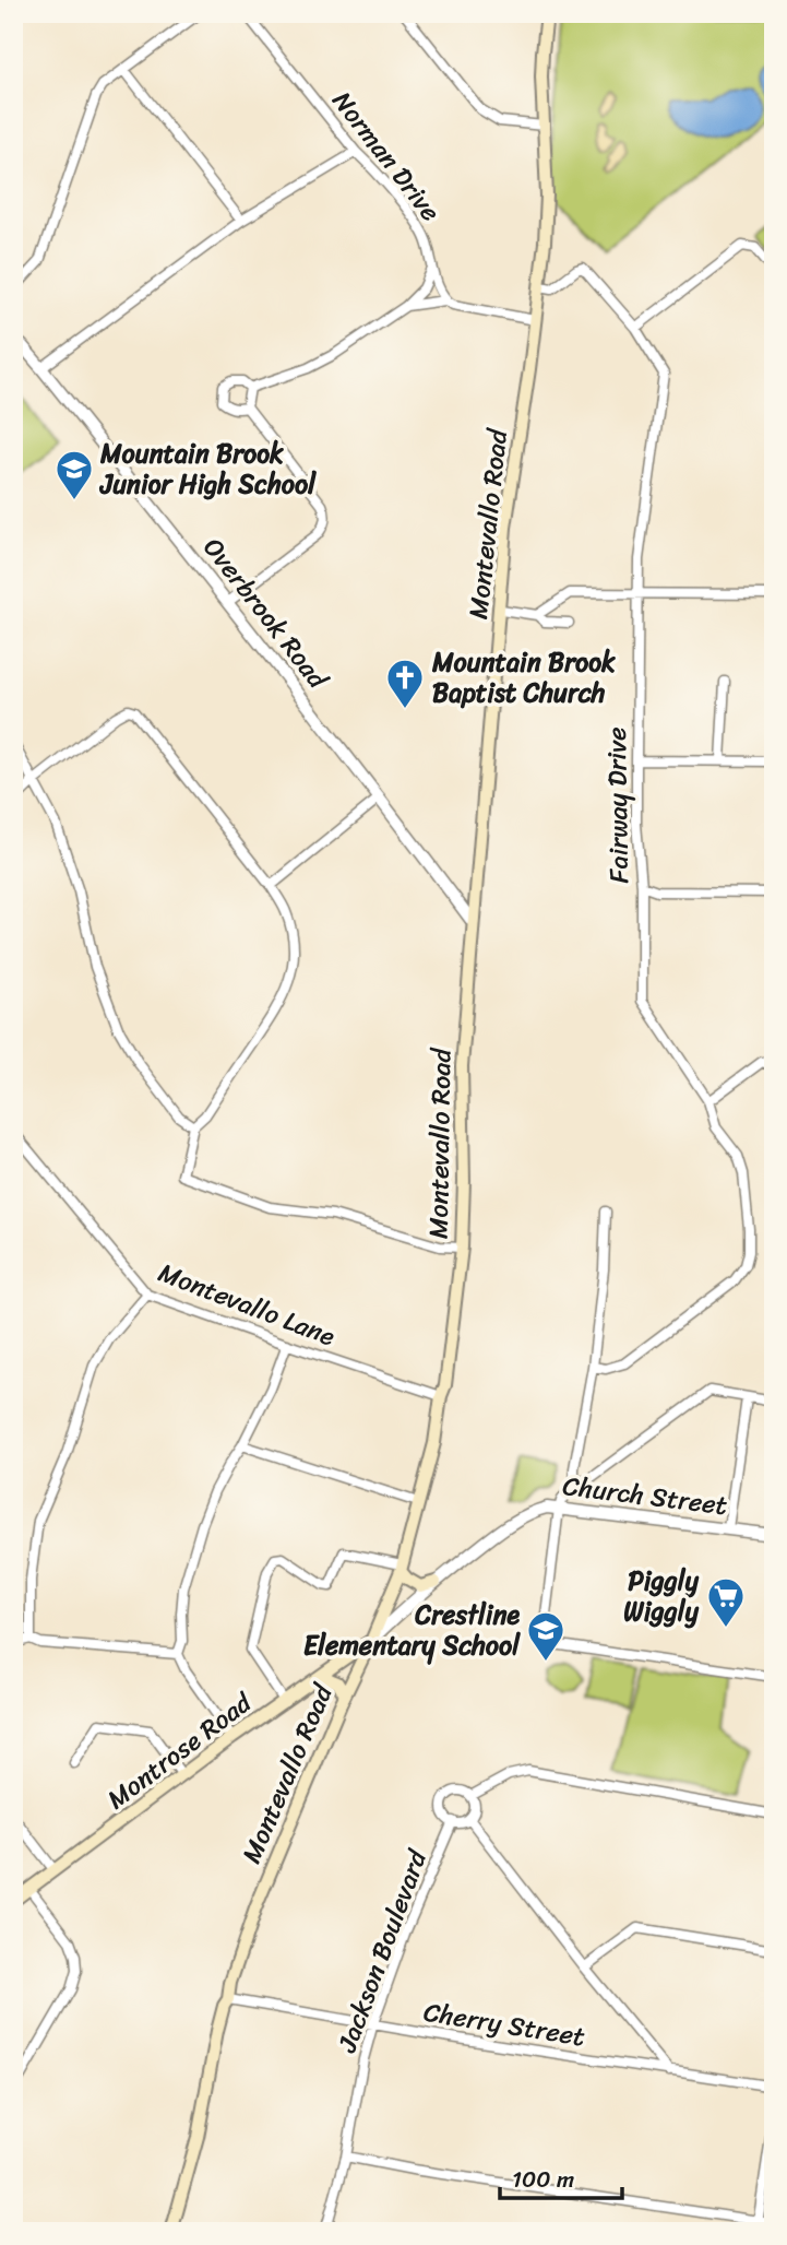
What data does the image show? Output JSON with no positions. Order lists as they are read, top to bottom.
{
  "streets": {
    "main road": ["Montevallo Road", "Montrose Road"],
    "street": [
      "Norman Drive",
      "Overbrook Road",
      "Fairway Drive",
      "Montevallo Lane",
      "Church Street",
      "Jackson Boulevard",
      "Cherry Street"
    ]
  },
  "crossings": [
    ["Montevallo Road", "Overbrook Road"],
    ["Montevallo Road", "Fairway Drive"],
    ["Montevallo Road", "Montevallo Lane"],
    ["Montevallo Road", "Church Street"],
    ["Montevallo Road", "Montrose Road"],
    ["Montevallo Road", "Cherry Street"],
    ["Church Street", "Montrose Road"],
    ["Jackson Boulevard", "Cherry Street"]
  ],
  "places": {
    "school or university": ["Mountain Brook Junior High School", "Crestline Elementary School"],
    "church": ["Mountain Brook Baptist Church"],
    "supermarket": ["Piggly Wiggly"]
  },
  "scale_bar": "100 m"
}
